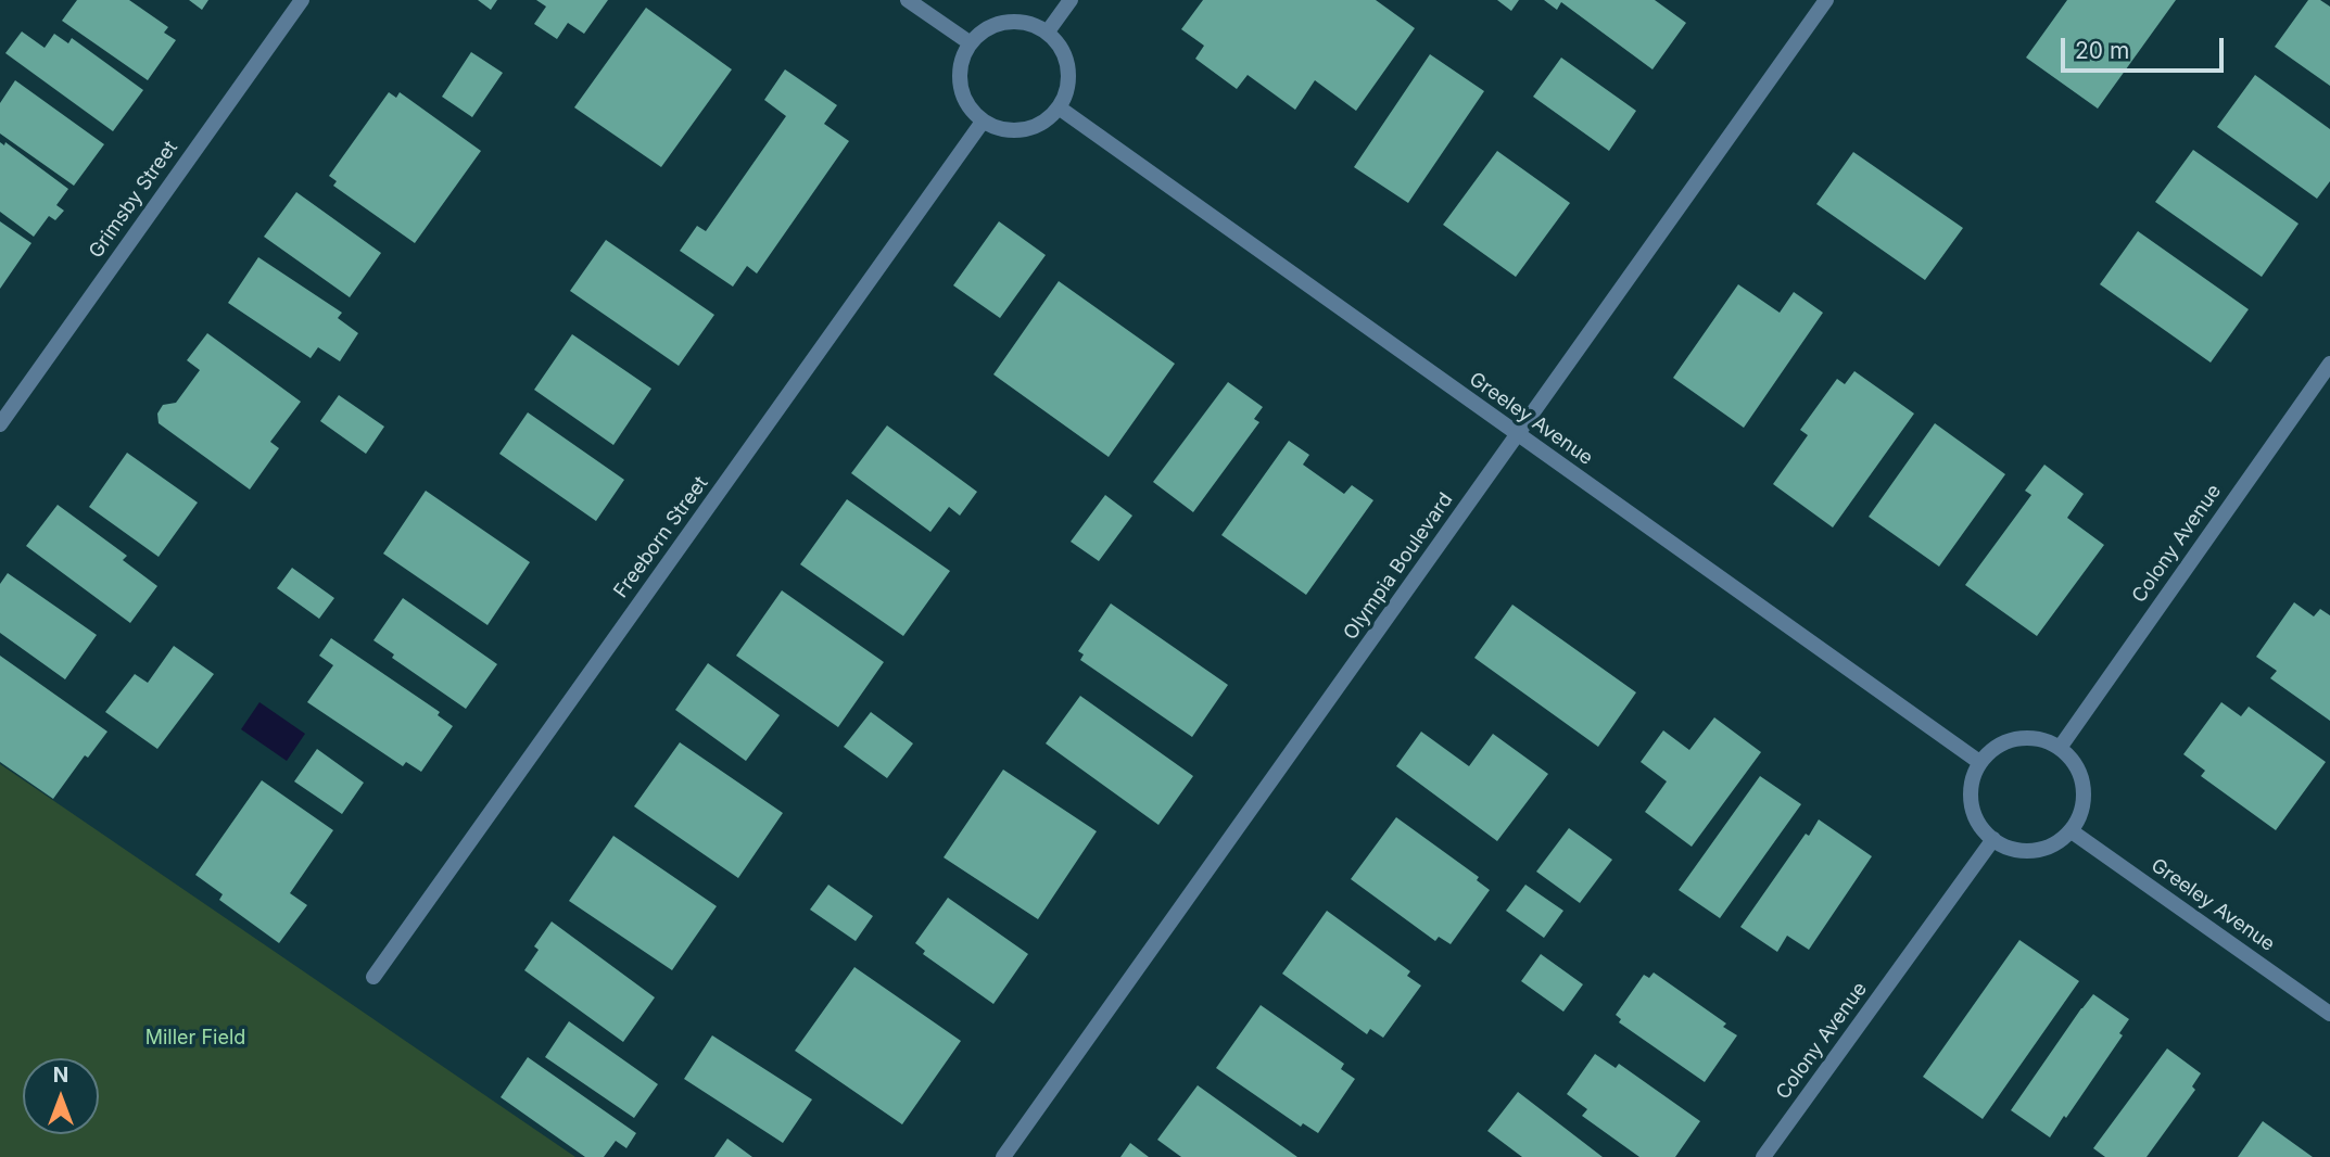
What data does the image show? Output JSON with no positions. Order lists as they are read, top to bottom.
{
  "streets": {
    "street": [
      "Grimsby Street",
      "Greeley Avenue",
      "Freeborn Street",
      "Colony Avenue",
      "Olympia Boulevard"
    ]
  },
  "crossings": [
    ["Greeley Avenue", "Freeborn Street"],
    ["Greeley Avenue", "Colony Avenue"],
    ["Greeley Avenue", "Olympia Boulevard"]
  ],
  "parks": ["Miller Field"],
  "scale_bar": "20 m",
  "north": "top"
}
